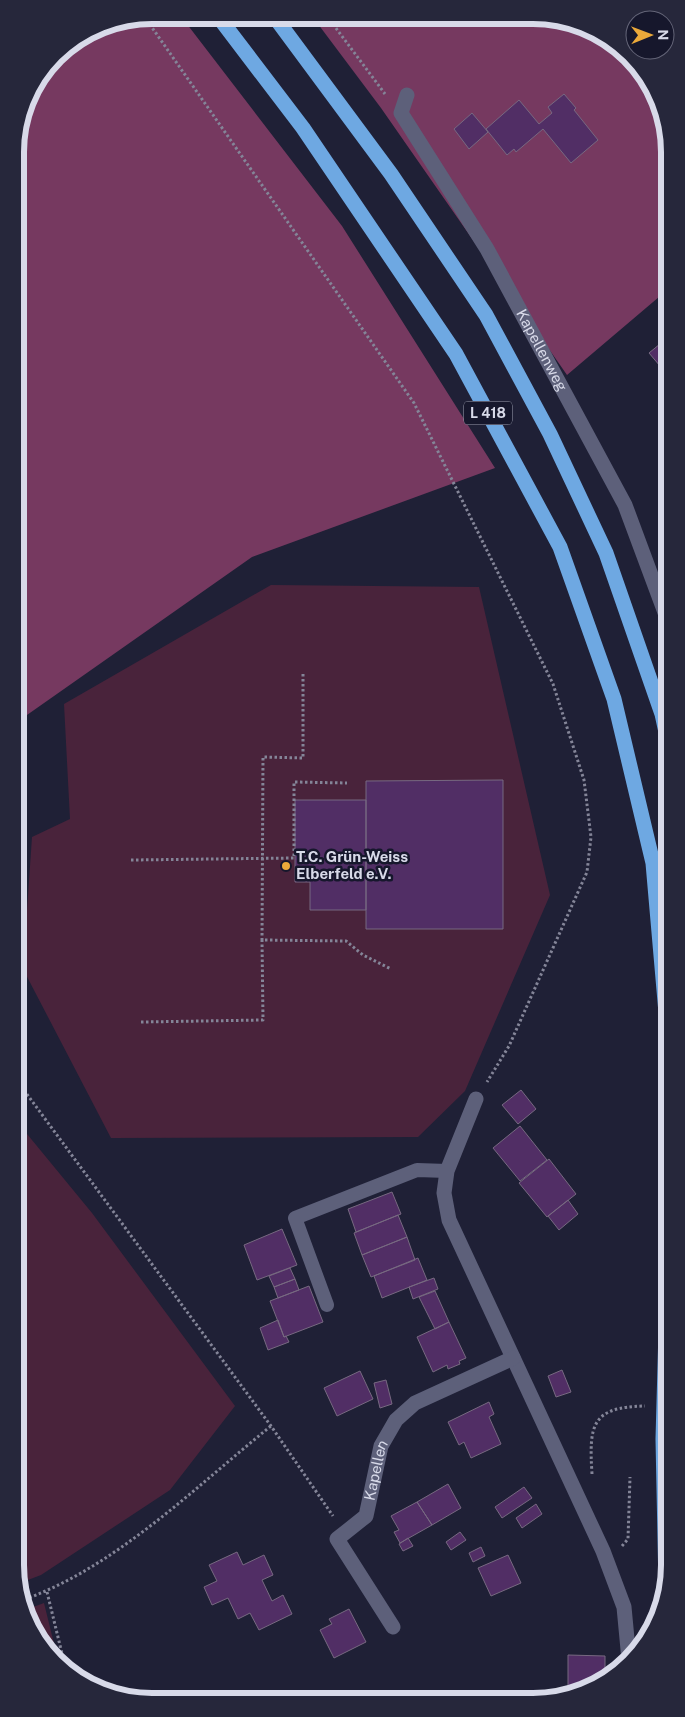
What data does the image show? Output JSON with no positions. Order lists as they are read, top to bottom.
{
  "streets": {
    "highway": ["L 418"],
    "street": ["Kapellenweg", "Kapellen"]
  },
  "places": ["T.C. Grün-Weiss Elberfeld e.V."],
  "north": "right"
}
